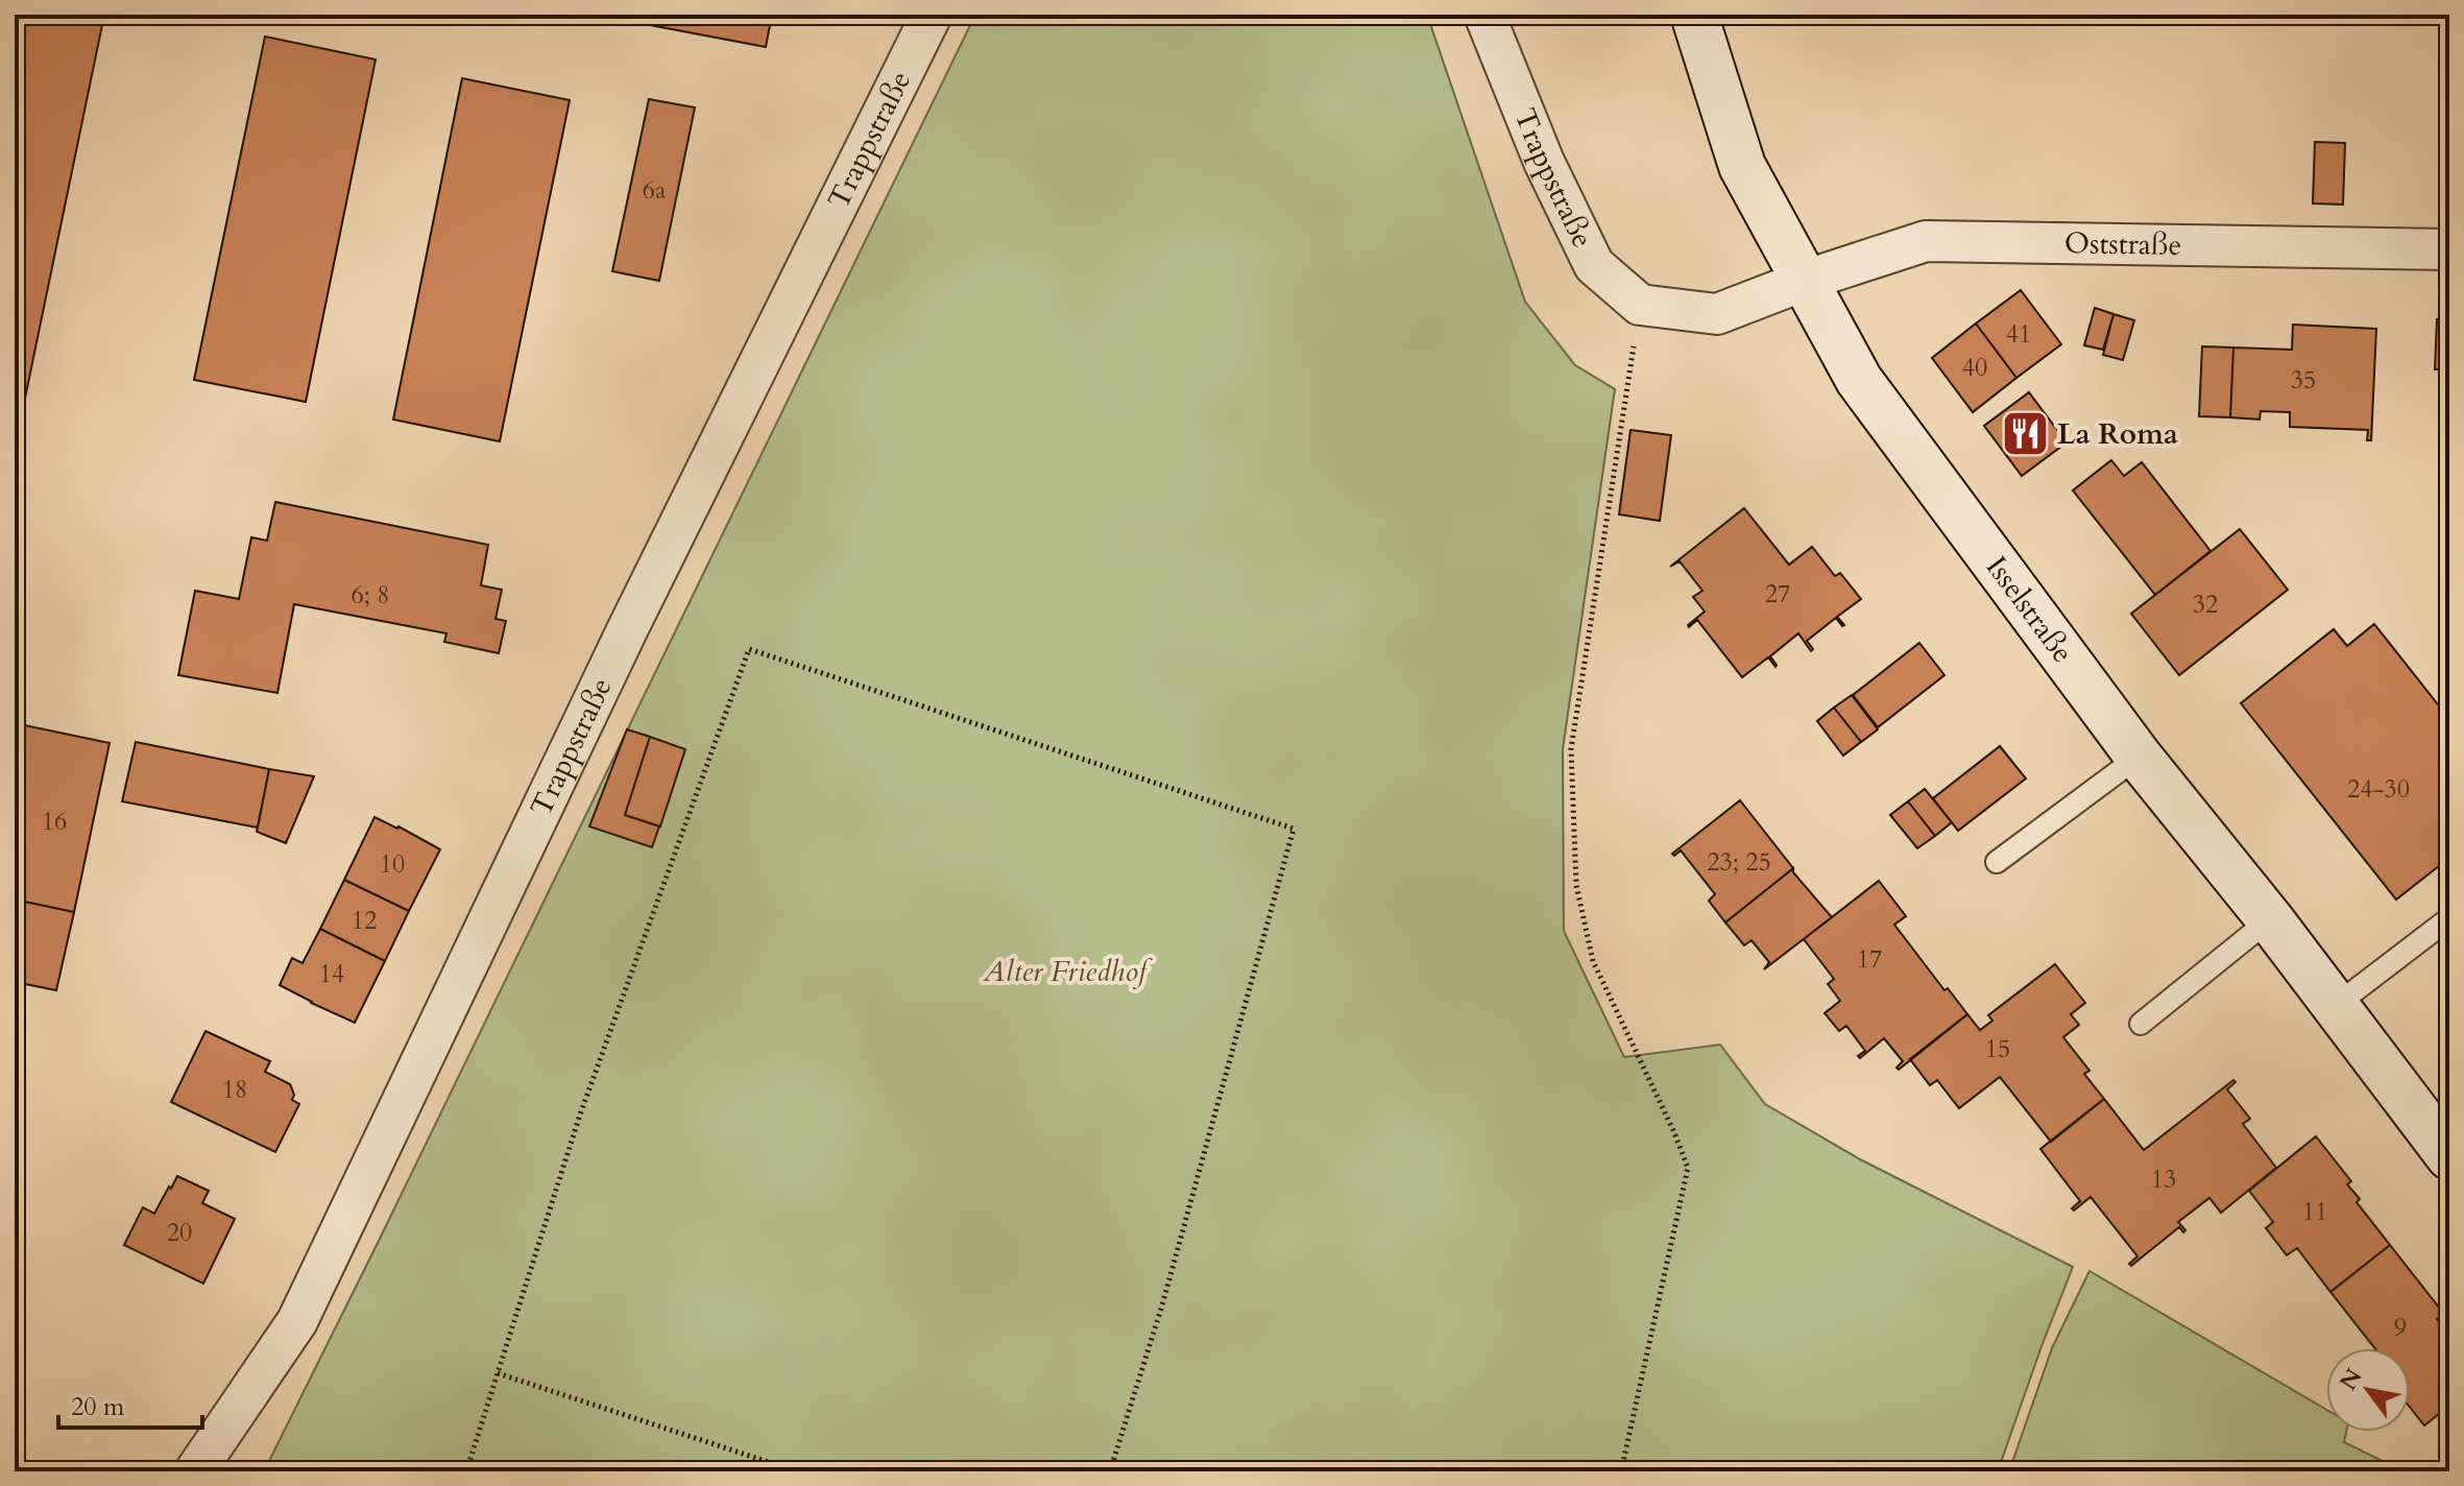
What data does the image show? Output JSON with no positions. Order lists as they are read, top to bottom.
{
  "streets": {
    "main road": ["Isselstraße"],
    "street": ["Trappstraße", "Oststraße"]
  },
  "crossings": [
    ["Oststraße", "Isselstraße"]
  ],
  "parks": ["Alter Friedhof"],
  "places": {
    "restaurant": ["La Roma"]
  },
  "house_numbers": [
    "6a",
    "41",
    "40",
    "35",
    "27",
    "6; 8",
    "32",
    "24-30",
    "16",
    "23; 25",
    "10",
    "12",
    "17",
    "14",
    "15",
    "18",
    "13",
    "11",
    "20",
    "9"
  ],
  "scale_bar": "20 m",
  "north": "top left"
}
